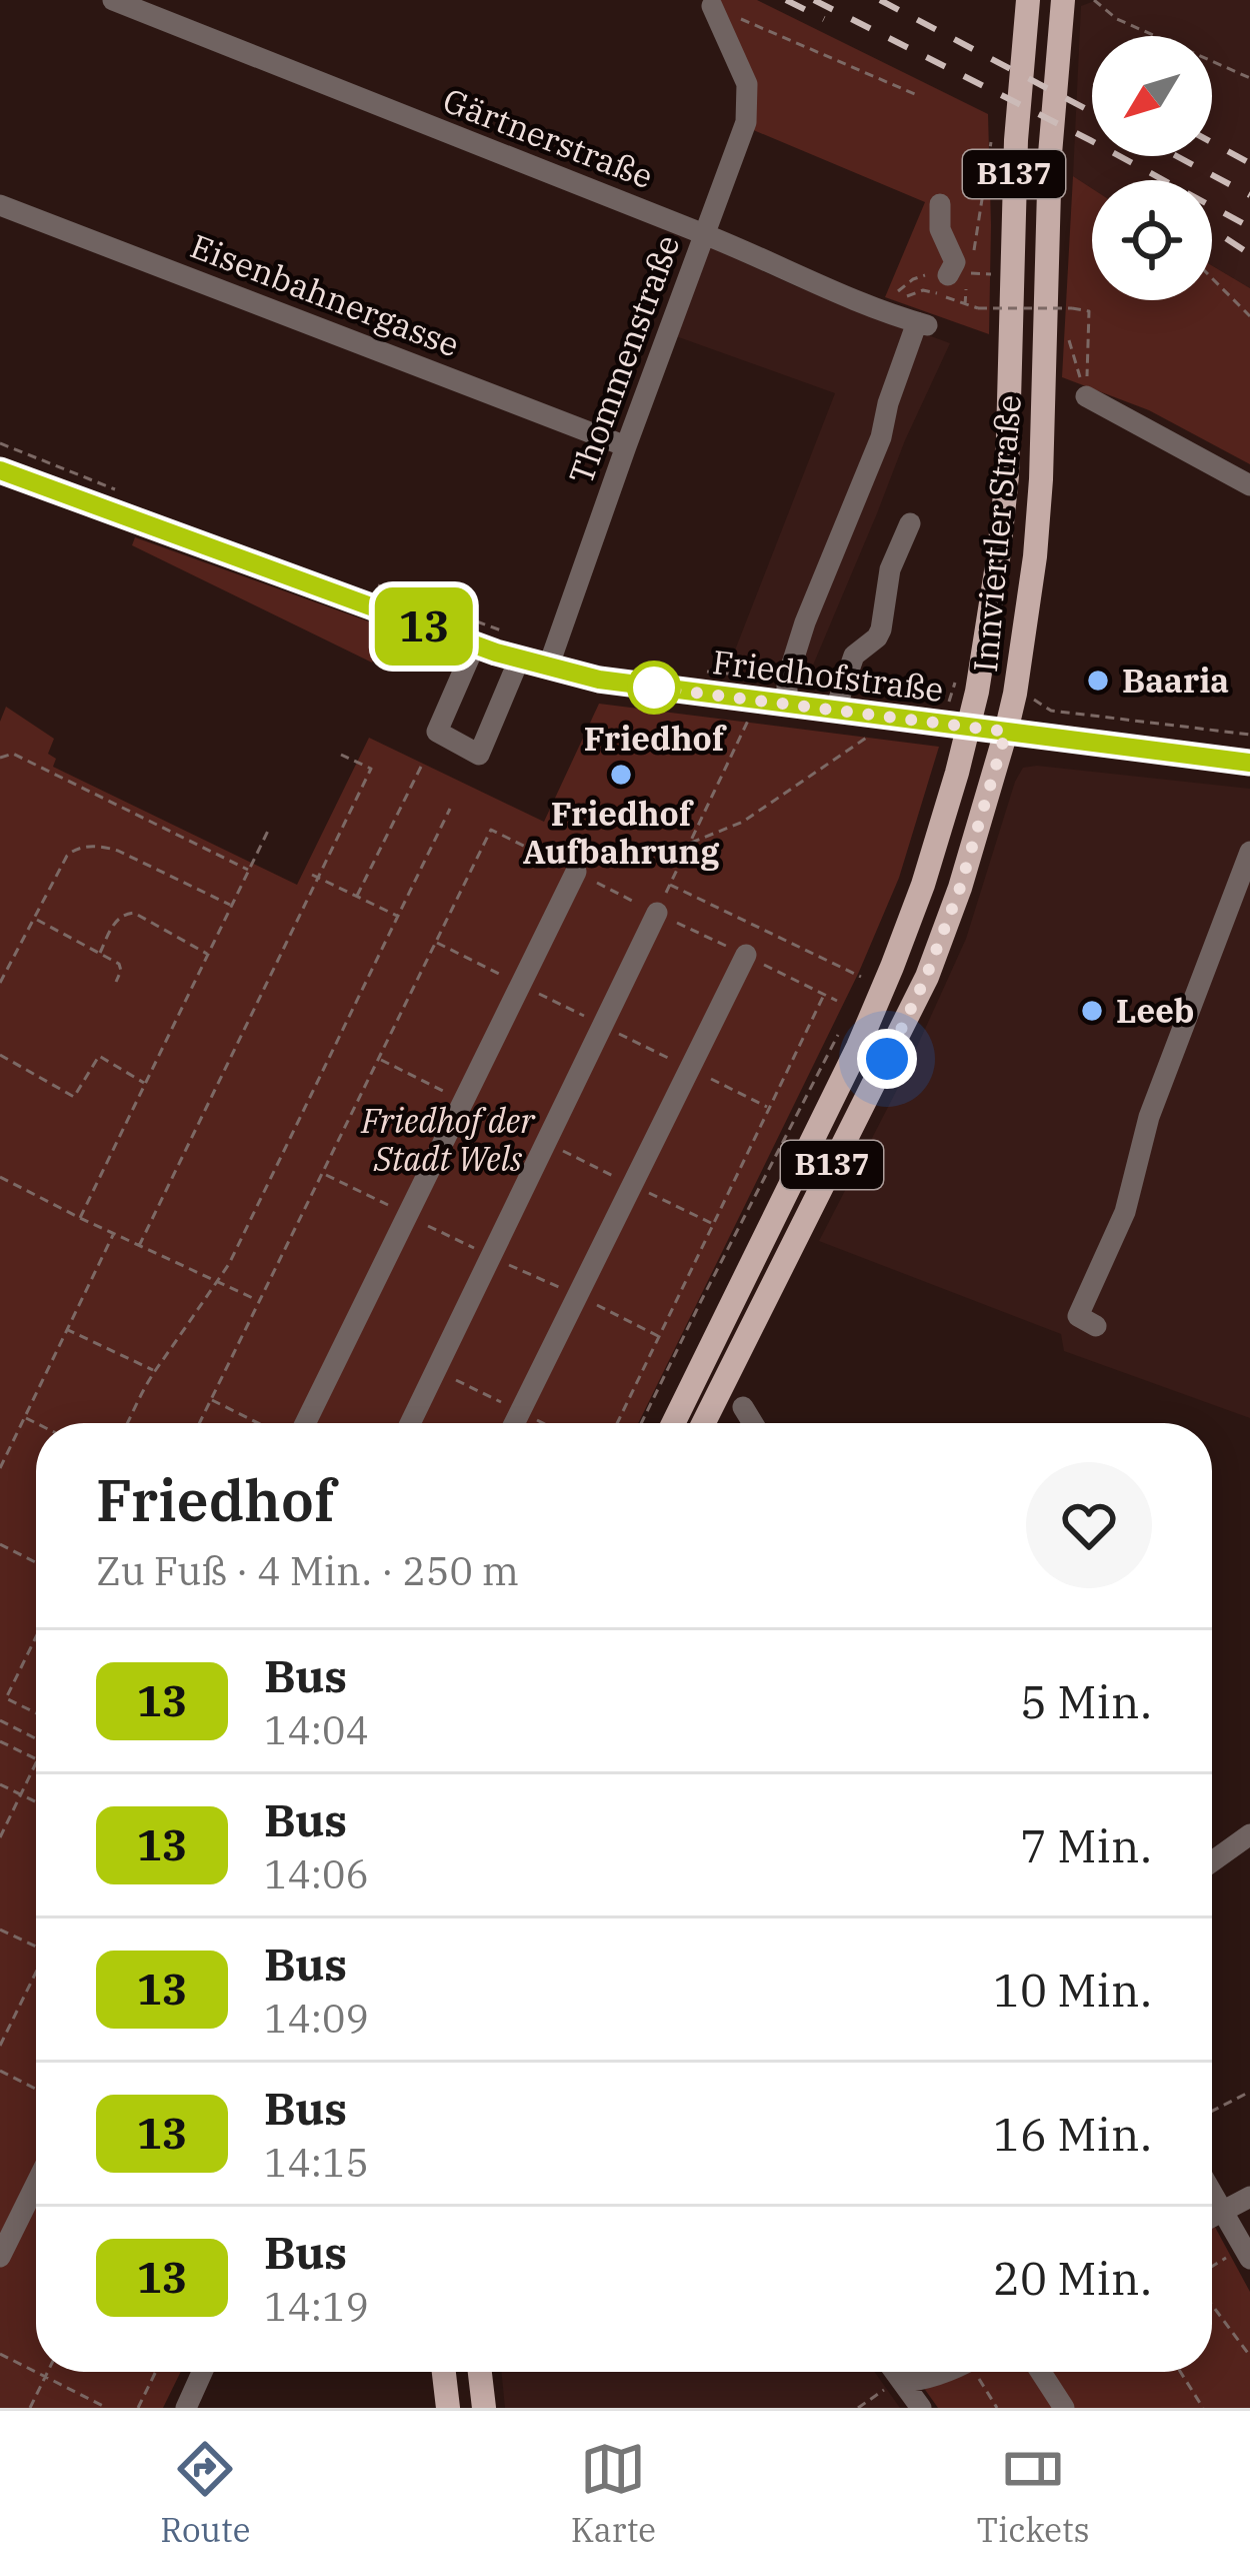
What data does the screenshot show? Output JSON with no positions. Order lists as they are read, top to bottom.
{
  "streets": {
    "main road": ["B137", "Innviertler Straße"],
    "street": [
      "Gärtnerstraße",
      "Eisenbahnergasse",
      "Thommenstraße",
      "Friedhofstraße"
    ]
  },
  "crossings": [
    ["Gärtnerstraße", "Thommenstraße"],
    ["Eisenbahnergasse", "Thommenstraße"],
    ["Thommenstraße", "Friedhofstraße"],
    ["Innviertler Straße", "Friedhofstraße"]
  ],
  "parks": ["Friedhof der Stadt Wels"],
  "places": [
    "Baaria",
    "Friedhof",
    "Friedhof Aufbahrung",
    "Leeb"
  ],
  "lines": ["bus line 13"],
  "north": "bottom left",
  "page": {
    "on_map": "13",
    "heading": ["Friedhof", "Zu Fuß · 4 Min. · 250 m"],
    "list": [
      {
        "mark": "13",
        "name": "Bus",
        "note": "14:04",
        "value": "5 Min."
      },
      {
        "mark": "13",
        "name": "Bus",
        "note": "14:06",
        "value": "7 Min."
      },
      {
        "mark": "13",
        "name": "Bus",
        "note": "14:09",
        "value": "10 Min."
      },
      {
        "mark": "13",
        "name": "Bus",
        "note": "14:15",
        "value": "16 Min."
      },
      {
        "mark": "13",
        "name": "Bus",
        "note": "14:19",
        "value": "20 Min."
      }
    ],
    "tabs": ["Route", "Karte", "Tickets"]
  }
}
